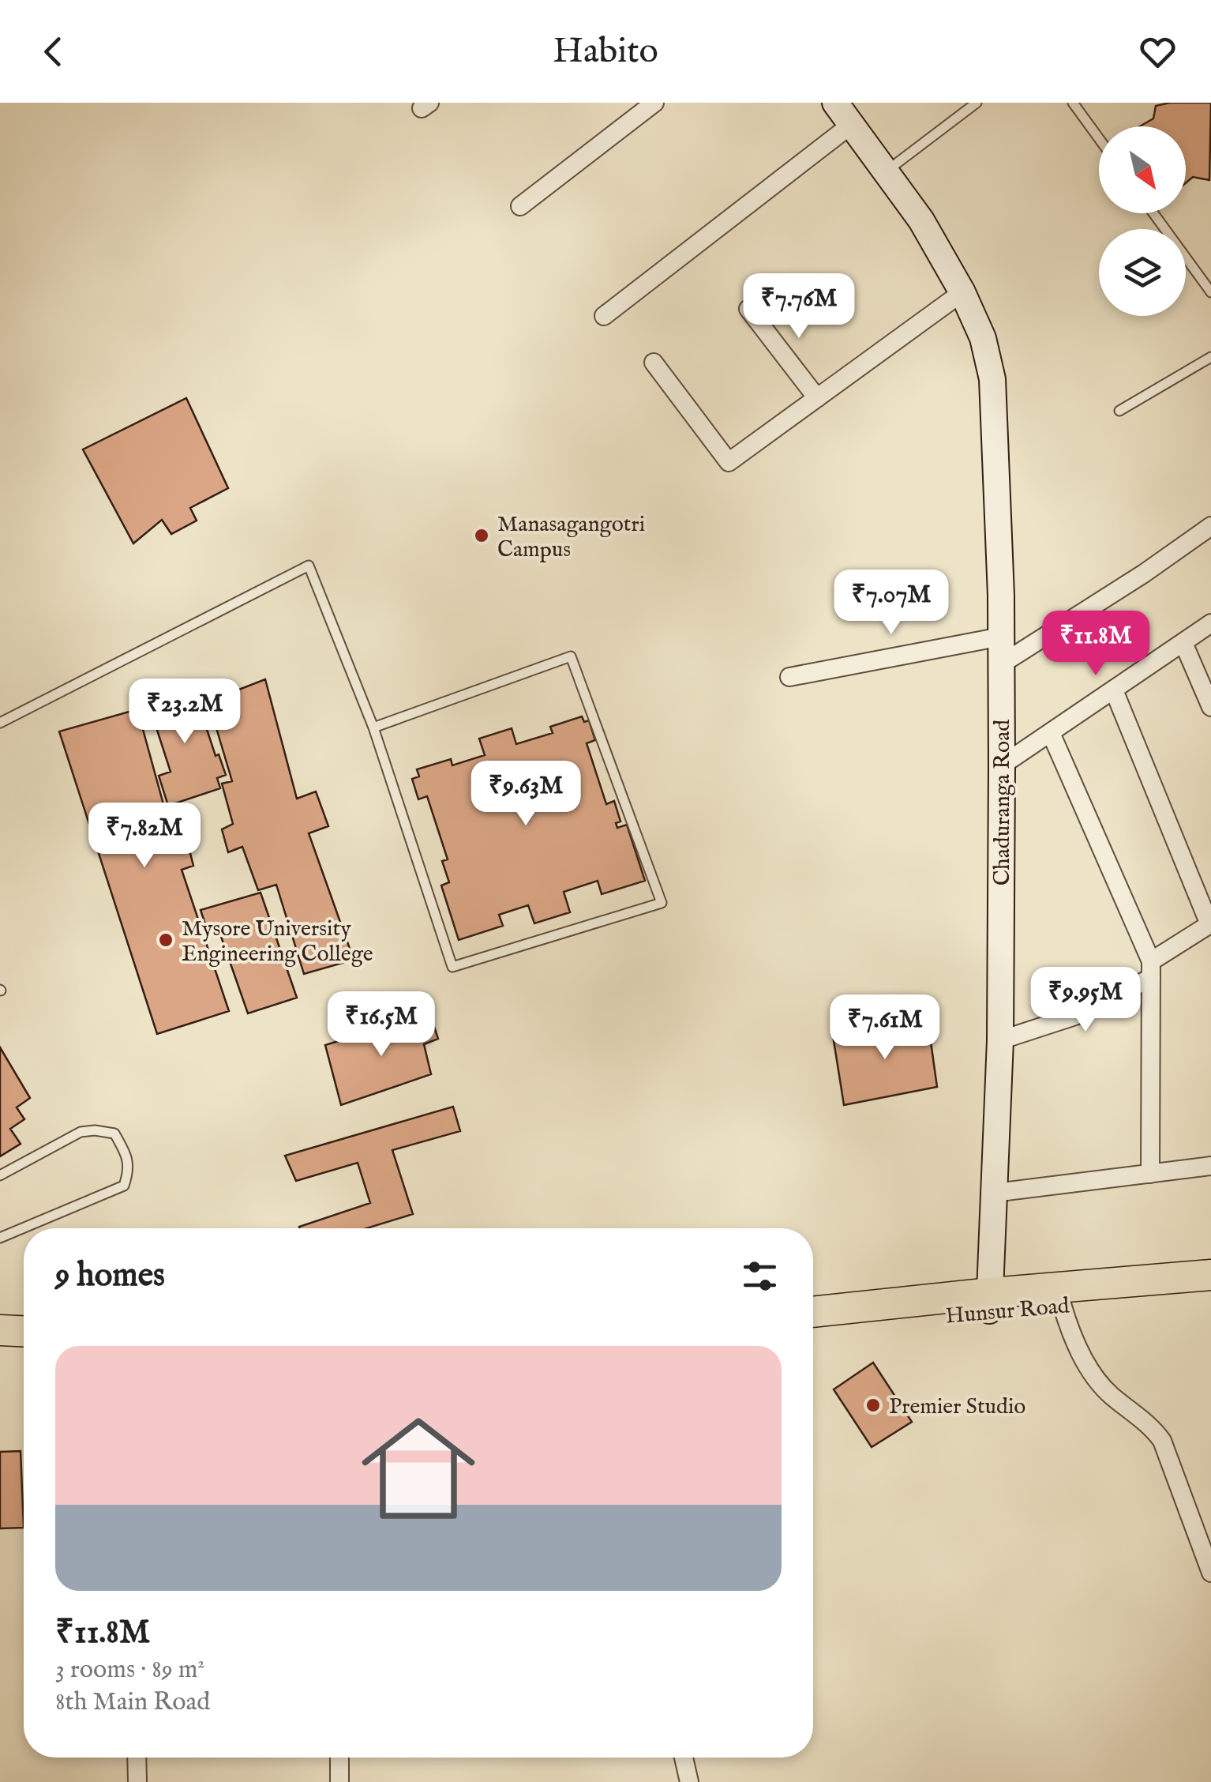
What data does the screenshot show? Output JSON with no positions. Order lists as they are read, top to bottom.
{
  "streets": {
    "main road": ["Hunsur Road"],
    "street": ["Chaduranga Road"]
  },
  "crossings": [
    ["Chaduranga Road", "Hunsur Road"]
  ],
  "places": ["Manasagangotri Campus", "Mysore University Engineering College", "Premier Studio"],
  "north": "bottom right",
  "page": {
    "header": "Habito",
    "price": [
      "₹7.76M",
      "₹7.07M",
      "₹11.8M",
      "₹23.2M",
      "₹9.63M",
      "₹7.82M",
      "₹9.95M",
      "₹16.5M",
      "₹7.61M"
    ],
    "heading": "9 homes",
    "list": [
      {
        "name": "₹11.8M",
        "note": "3 rooms · 89 m² · 8th Main Road"
      }
    ]
  }
}
